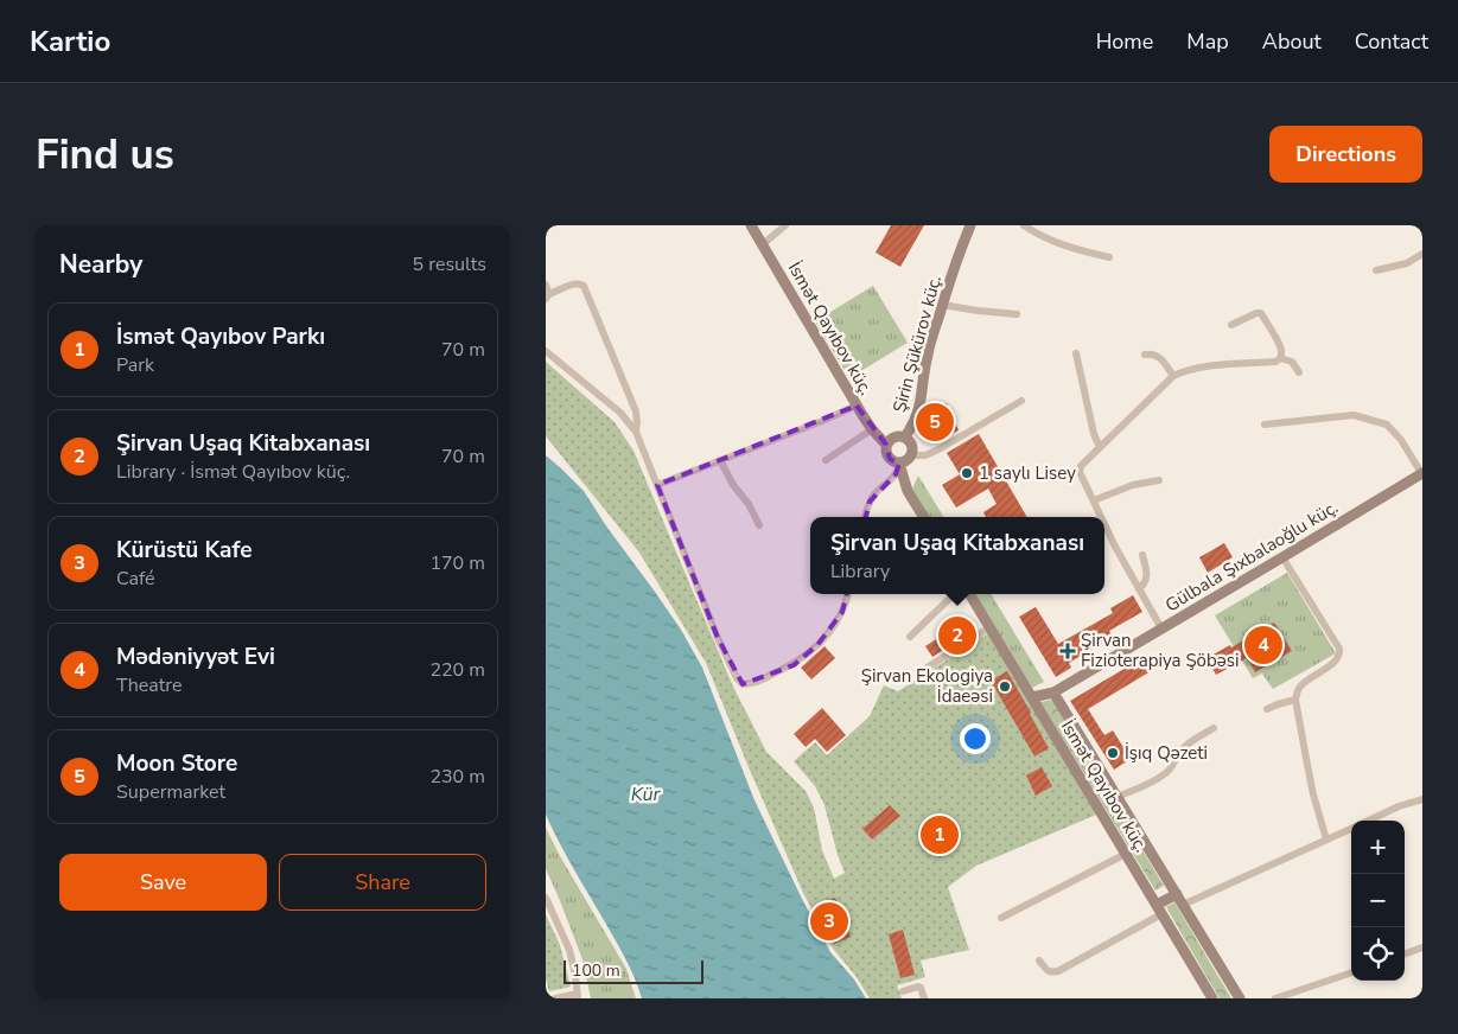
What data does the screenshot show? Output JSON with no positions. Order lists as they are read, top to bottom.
{
  "streets": {
    "street": ["İsmət Qayıbov küç.", "Şirin Şükürov küç.", "Gülbala Şıxbalaoğlu küç."]
  },
  "crossings": [
    ["İsmət Qayıbov küç.", "Şirin Şükürov küç."],
    ["İsmət Qayıbov küç.", "Gülbala Şıxbalaoğlu küç."]
  ],
  "water": ["Kür"],
  "places": {
    "other": ["1 saylı Lisey", "Şirvan Ekologiya İdaeəsi", "İşıq Qəzeti"],
    "health": ["Şirvan Fizioterapiya Şöbəsi"]
  },
  "scale_bar": "100 m",
  "page": {
    "header": "Kartio",
    "nav": [
      "Home",
      "Map",
      "About",
      "Contact"
    ],
    "buttons": [
      "Directions",
      ["Save", "Share"]
    ],
    "title": "Find us",
    "heading": ["Nearby", "5 results"],
    "list": [
      {
        "mark": "1",
        "name": "İsmət Qayıbov Parkı",
        "note": "Park",
        "value": "70 m"
      },
      {
        "mark": "2",
        "name": "Şirvan Uşaq Kitabxanası",
        "note": "Library · İsmət Qayıbov küç.",
        "value": "70 m"
      },
      {
        "mark": "3",
        "name": "Kürüstü Kafe",
        "note": "Café",
        "value": "170 m"
      },
      {
        "mark": "4",
        "name": "Mədəniyyət Evi",
        "note": "Theatre",
        "value": "220 m"
      },
      {
        "mark": "5",
        "name": "Moon Store",
        "note": "Supermarket",
        "value": "230 m"
      }
    ],
    "pins": [
      "5",
      "2",
      "4",
      "1",
      "3"
    ],
    "popup": ["Şirvan Uşaq Kitabxanası", "Library"],
    "map_buttons": ["+", "−"],
    "scale": "100 m"
  }
}
